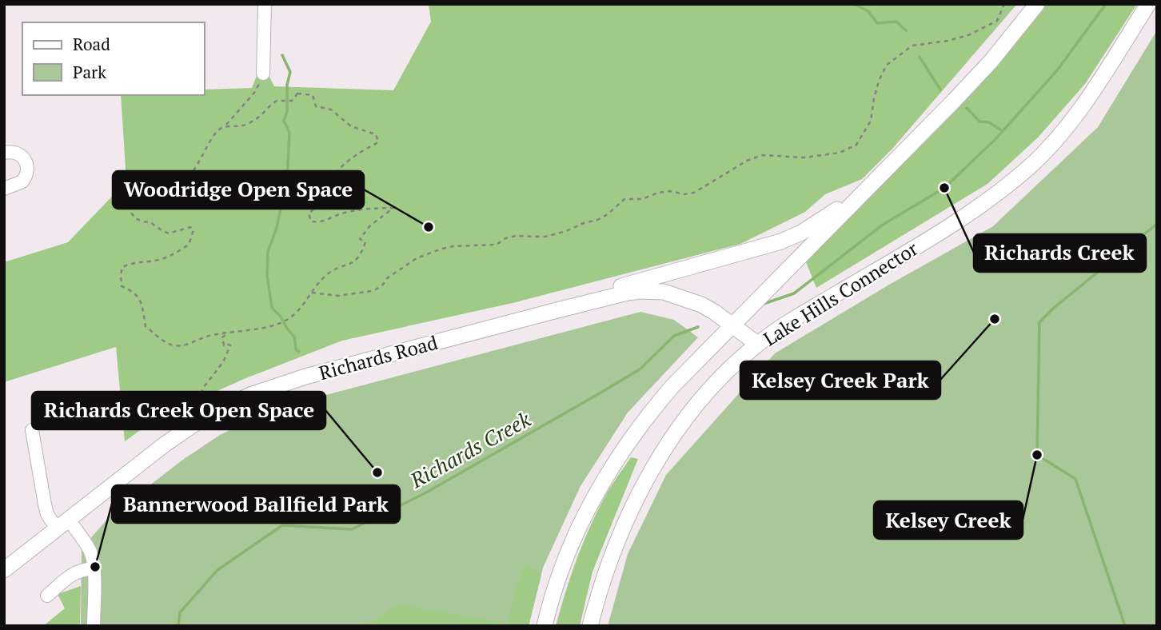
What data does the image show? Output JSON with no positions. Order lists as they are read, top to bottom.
{
  "streets": {
    "main road": ["Lake Hills Connector", "Richards Road"]
  },
  "crossings": [
    ["Lake Hills Connector", "Richards Road"]
  ],
  "water": ["Richards Creek"],
  "places": [
    "Richards Creek",
    "Woodridge Open Space",
    "Kelsey Creek Park",
    "Kelsey Creek",
    "Richards Creek Open Space",
    "Bannerwood Ballfield Park"
  ],
  "legend": ["Road", "Park"]
}
